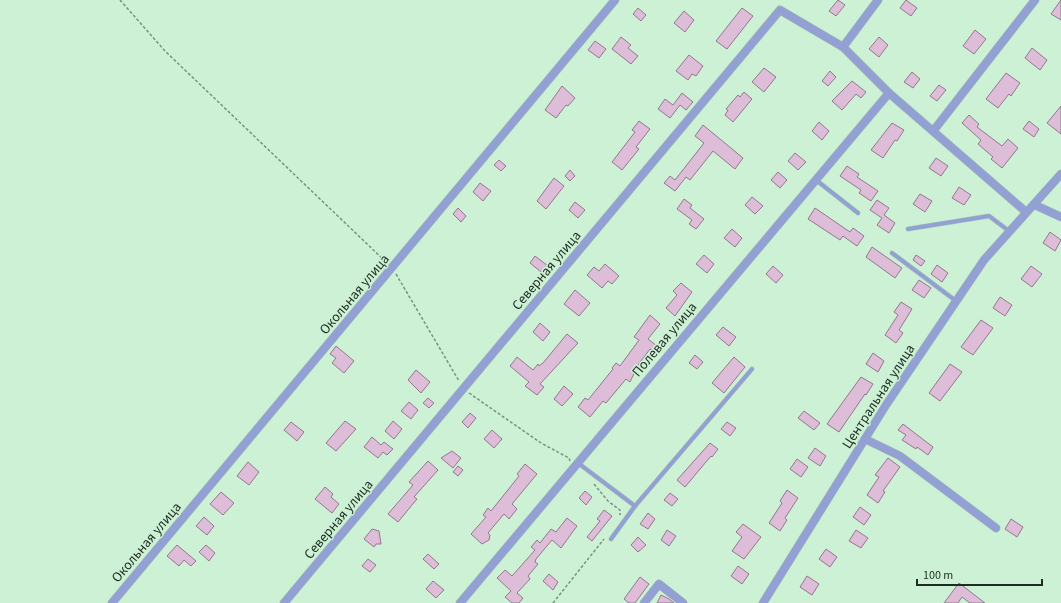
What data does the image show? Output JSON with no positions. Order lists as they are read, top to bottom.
{
  "streets": {
    "street": [
      "Северная улица",
      "Окольная улица",
      "Полевая улица",
      "Центральная улица"
    ]
  },
  "scale_bar": "100 m"
}
